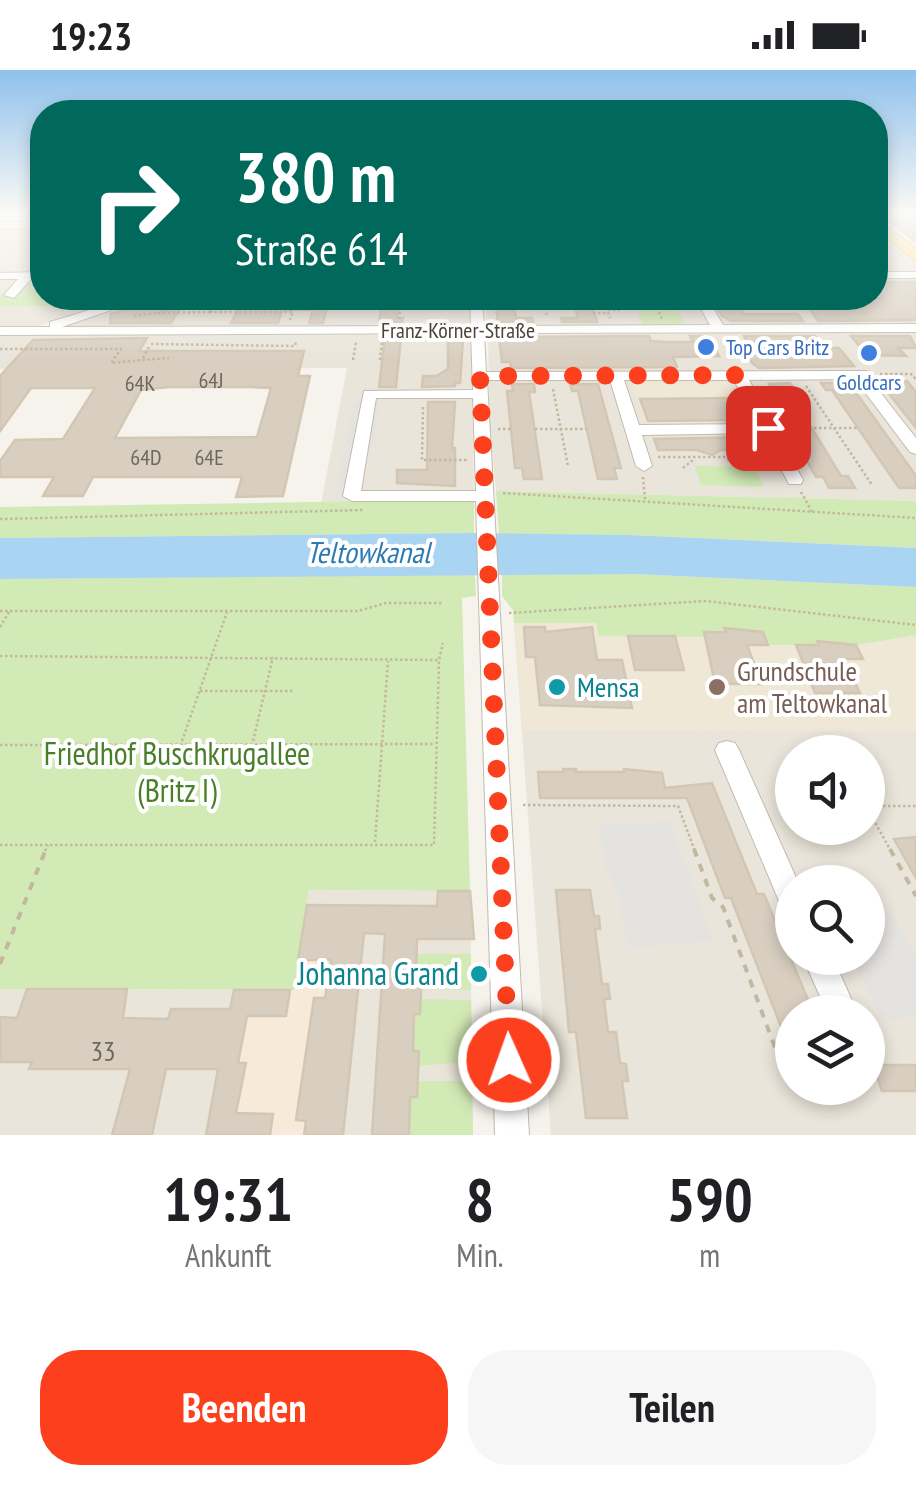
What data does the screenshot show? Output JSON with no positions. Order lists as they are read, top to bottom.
{
  "streets": {
    "street": ["Franz-Körner-Straße"]
  },
  "water": ["Teltowkanal"],
  "parks": ["Friedhof Buschkrugallee (Britz I)"],
  "places": [
    "Top Cars Britz",
    "Goldcars",
    "Mensa",
    "Grundschule am Teltowkanal",
    "Johanna Grand"
  ],
  "house_numbers": [
    "64J",
    "64K",
    "64D",
    "64E",
    "33"
  ],
  "page": {
    "status": "19:23",
    "turn": ["380 m", "Straße 614"],
    "eta": [
      "19:31",
      "Ankunft",
      "8",
      "Min.",
      "590",
      "m"
    ],
    "buttons": ["Beenden", "Teilen"]
  }
}
